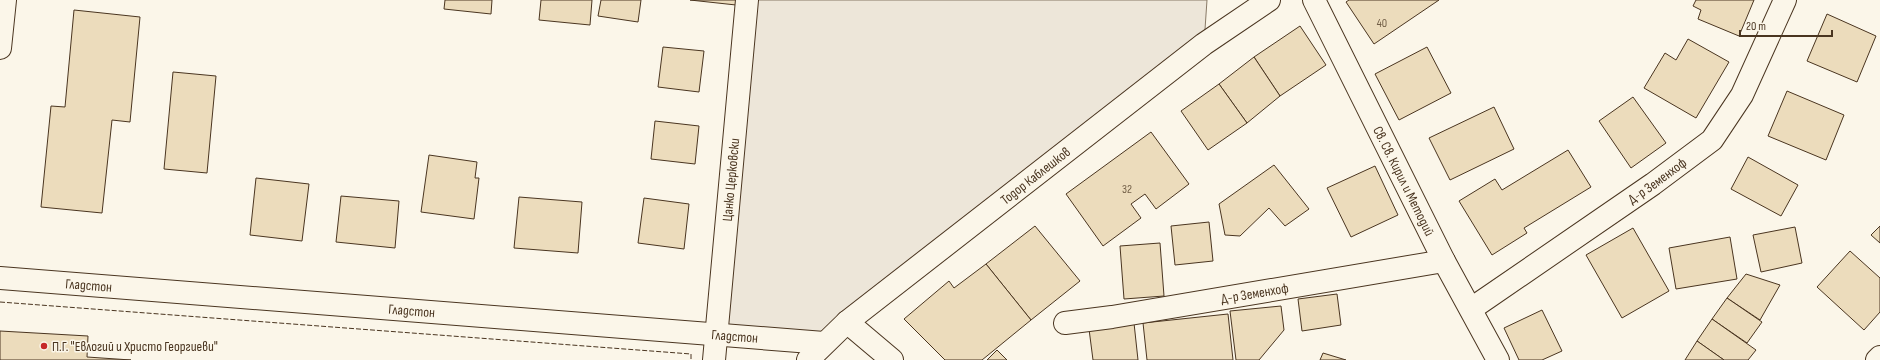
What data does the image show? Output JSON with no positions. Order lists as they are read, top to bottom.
{
  "streets": {
    "street": [
      "Тодор Каблешков",
      "Цанко Церковски",
      "Д-р Земенхоф",
      "Св. Св. Кирил и Методий",
      "Гладстон"
    ]
  },
  "crossings": [
    ["Тодор Каблешков", "Гладстон"],
    ["Цанко Церковски", "Гладстон"],
    ["Д-р Земенхоф", "Св. Св. Кирил и Методий"]
  ],
  "places": ["П.Г. \"Евлогий и Христо Георгиеви\""],
  "house_numbers": ["40", "32"],
  "scale_bar": "20 m"
}
